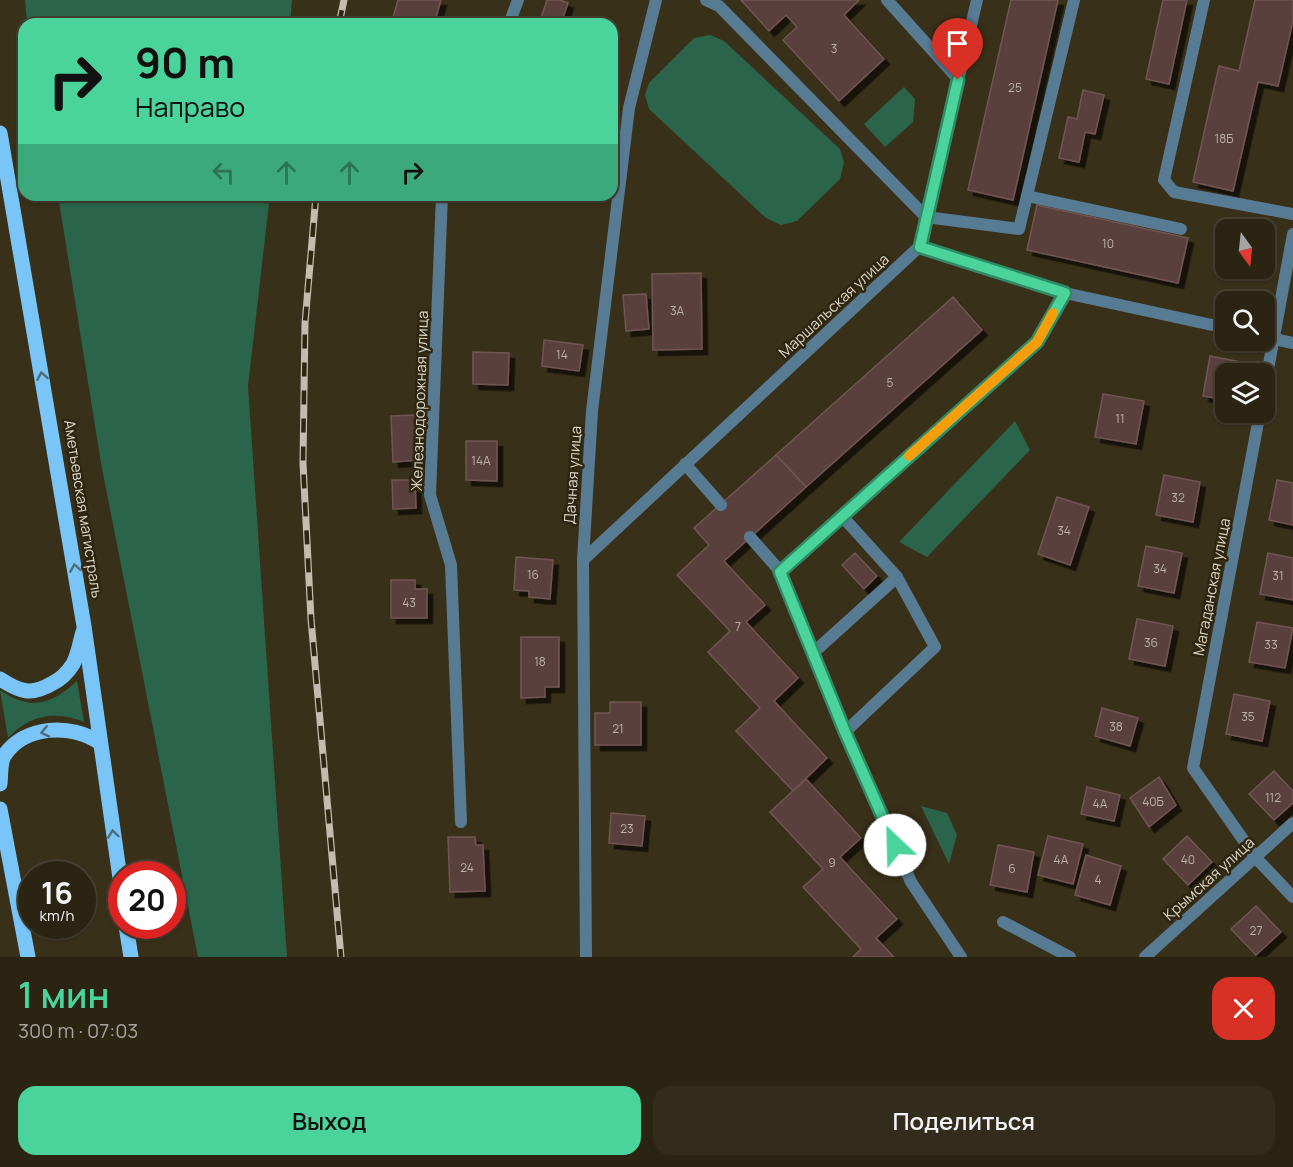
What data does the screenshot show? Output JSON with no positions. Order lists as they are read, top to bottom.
{
  "streets": {
    "main road": ["Аметьевская магистраль"],
    "street": [
      "Маршальская улица",
      "Железнодорожная улица",
      "Дачная улица",
      "Магаданская улица",
      "Крымская улица"
    ]
  },
  "crossings": [
    ["Маршальская улица", "Дачная улица"],
    ["Магаданская улица", "Крымская улица"]
  ],
  "one_way": ["Аметьевская магистраль"],
  "house_numbers": [
    "3",
    "25",
    "18Б",
    "10",
    "3А",
    "14",
    "5",
    "11",
    "14А",
    "32",
    "34",
    "34",
    "16",
    "31",
    "43",
    "7",
    "36",
    "33",
    "18",
    "35",
    "38",
    "21",
    "112",
    "40Б",
    "4А",
    "23",
    "4А",
    "40",
    "9",
    "24",
    "6",
    "4",
    "27"
  ],
  "north": "bottom",
  "page": {
    "turn": ["90 m", "Направо"],
    "speed": "16 km/h",
    "limit": "20",
    "heading": ["1 мин", "300 m · 07:03"],
    "buttons": ["Выход", "Поделиться"]
  }
}
